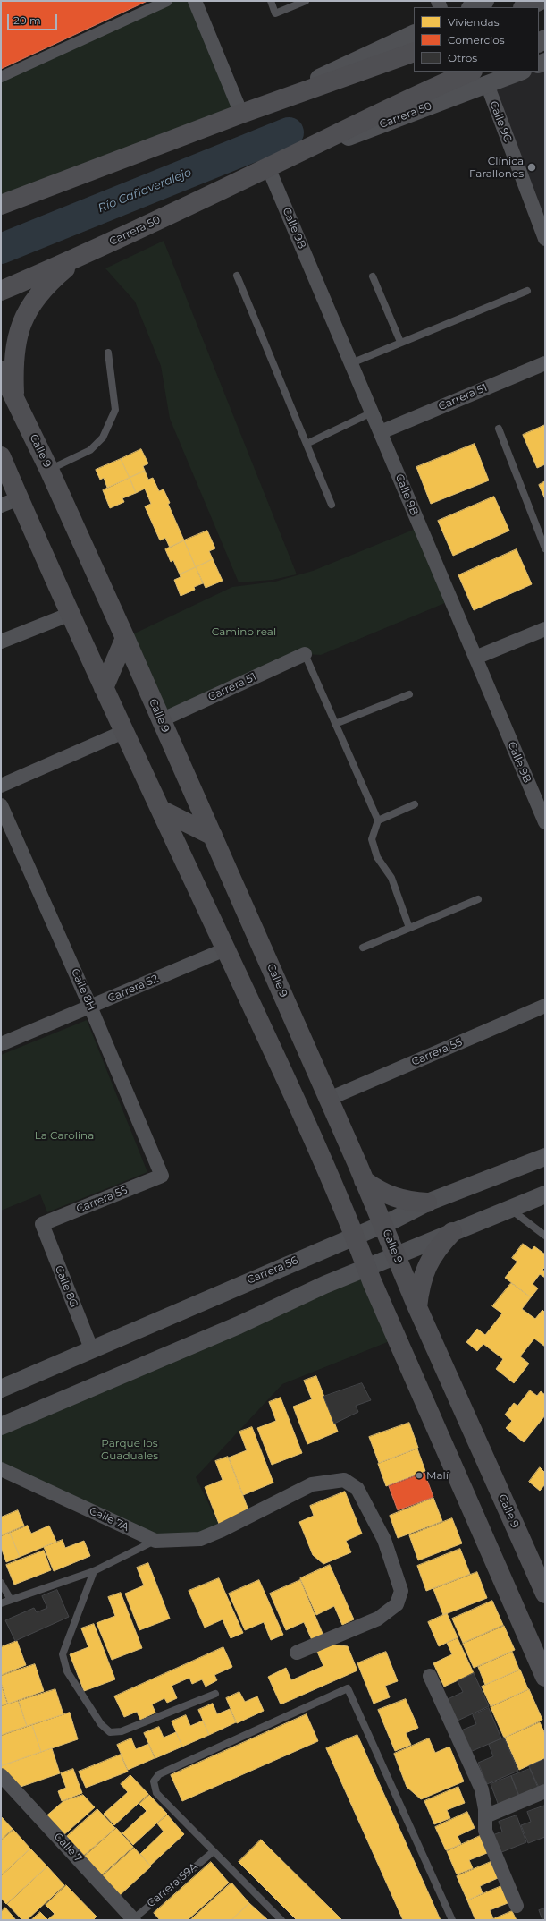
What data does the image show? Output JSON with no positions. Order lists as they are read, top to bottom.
{
  "streets": {
    "main road": ["Carrera 50", "Calle 9"],
    "street": [
      "Calle 9C",
      "Calle 9B",
      "Carrera 51",
      "Carrera 52",
      "Calle 8H",
      "Carrera 55",
      "Carrera 56",
      "Calle 8G",
      "Calle 7A",
      "Calle 7"
    ],
    "lane": ["Carrera 59A"]
  },
  "crossings": [
    ["Carrera 50", "Calle 9C"],
    ["Carrera 50", "Calle 9B"],
    ["Calle 9B", "Carrera 51"],
    ["Carrera 51", "Calle 9"],
    ["Calle 9", "Carrera 55"],
    ["Calle 9", "Carrera 56"],
    ["Carrera 52", "Calle 8H"],
    ["Calle 8H", "Carrera 55"],
    ["Carrera 55", "Calle 8G"],
    ["Carrera 56", "Calle 8G"],
    ["Calle 7", "Carrera 59A"]
  ],
  "water": ["Río Cañaveralejo"],
  "parks": ["Camino real", "La Carolina", "Parque los Guaduales"],
  "places": ["Clínica Farallones", "Malí"],
  "legend": ["Viviendas", "Comercios", "Otros"],
  "scale_bar": "20 m"
}
